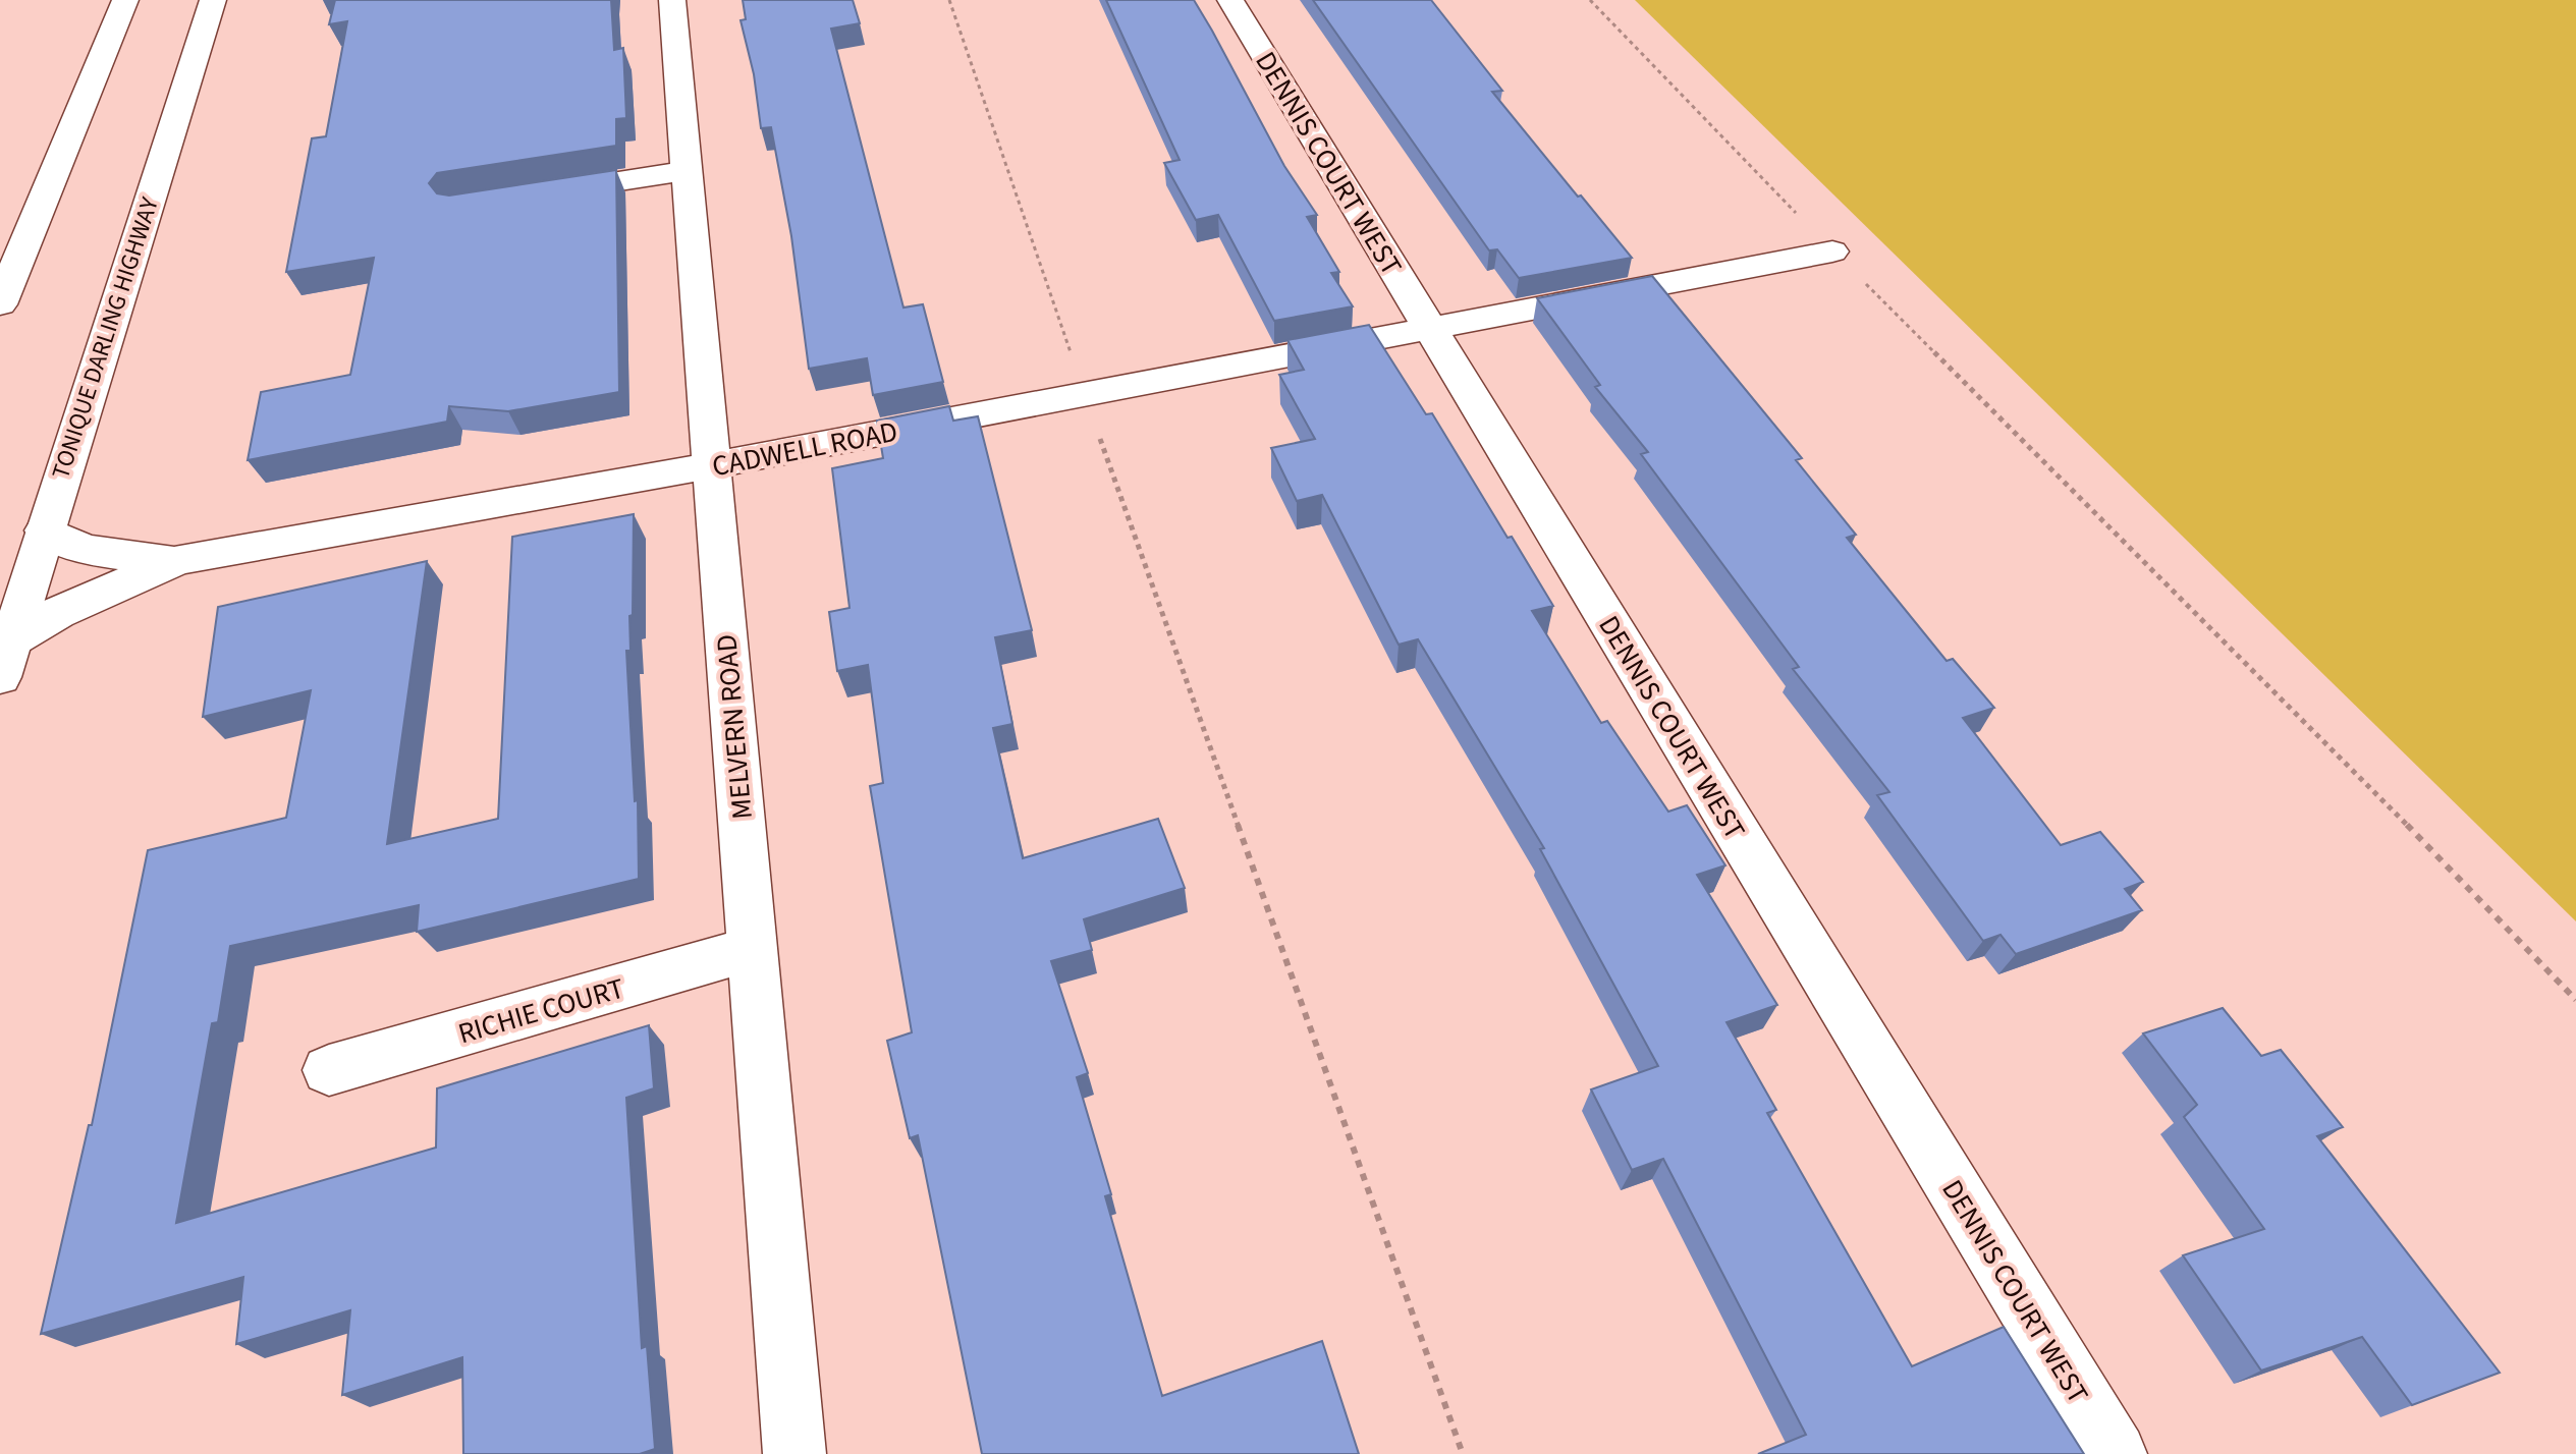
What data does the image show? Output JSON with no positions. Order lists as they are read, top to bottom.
{
  "streets": {
    "main road": [
      "DENNIS COURT WEST",
      "TONIQUE DARLING HIGHWAY",
      "CADWELL ROAD",
      "MELVERN ROAD",
      "RICHIE COURT"
    ]
  },
  "crossings": [
    ["DENNIS COURT WEST", "CADWELL ROAD"],
    ["TONIQUE DARLING HIGHWAY", "CADWELL ROAD"],
    ["CADWELL ROAD", "MELVERN ROAD"],
    ["MELVERN ROAD", "RICHIE COURT"]
  ]
}
